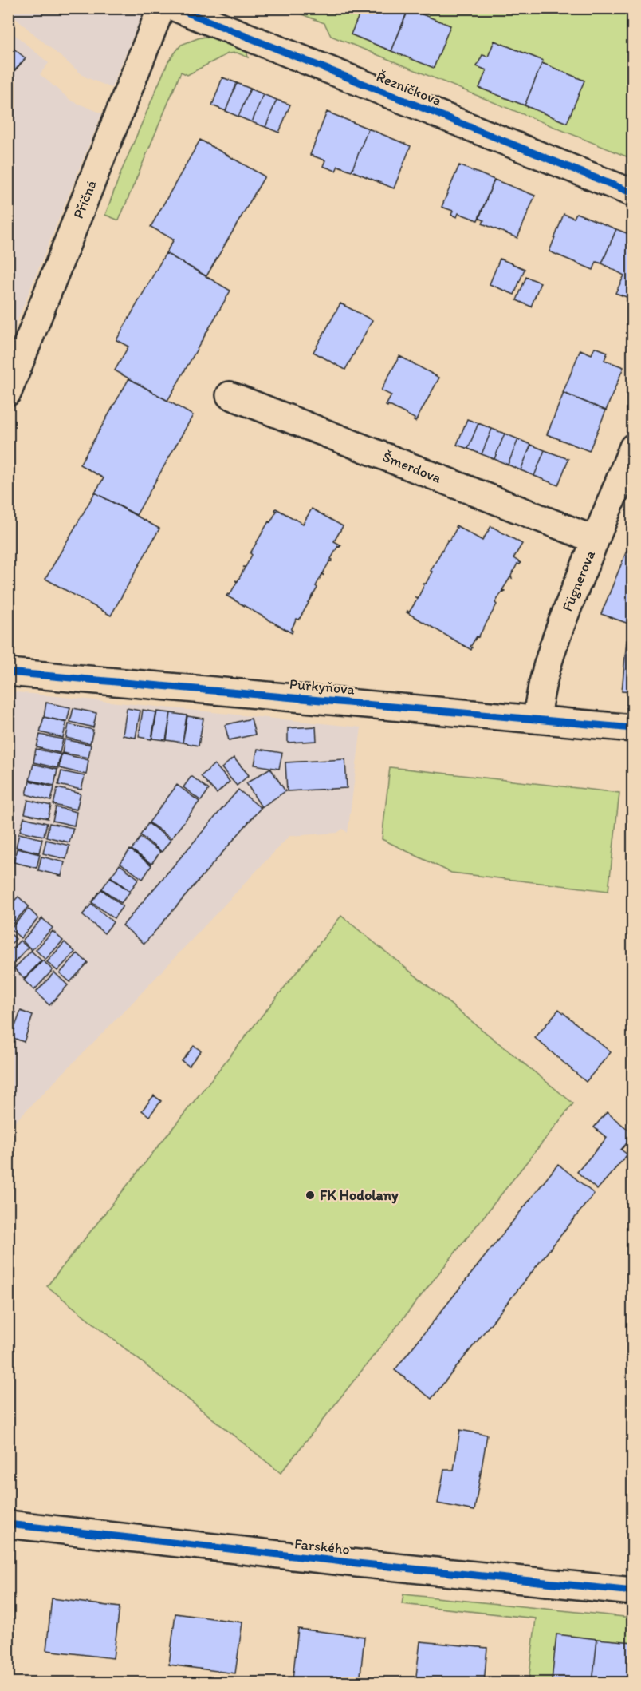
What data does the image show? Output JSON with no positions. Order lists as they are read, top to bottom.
{
  "streets": {
    "street": [
      "Řezníčkova",
      "Příčná",
      "Šmerdova",
      "Fügnerova",
      "Purkyňova",
      "Farského"
    ]
  },
  "crossings": [
    ["Šmerdova", "Fügnerova"],
    ["Fügnerova", "Purkyňova"]
  ],
  "places": ["FK Hodolany"]
}
